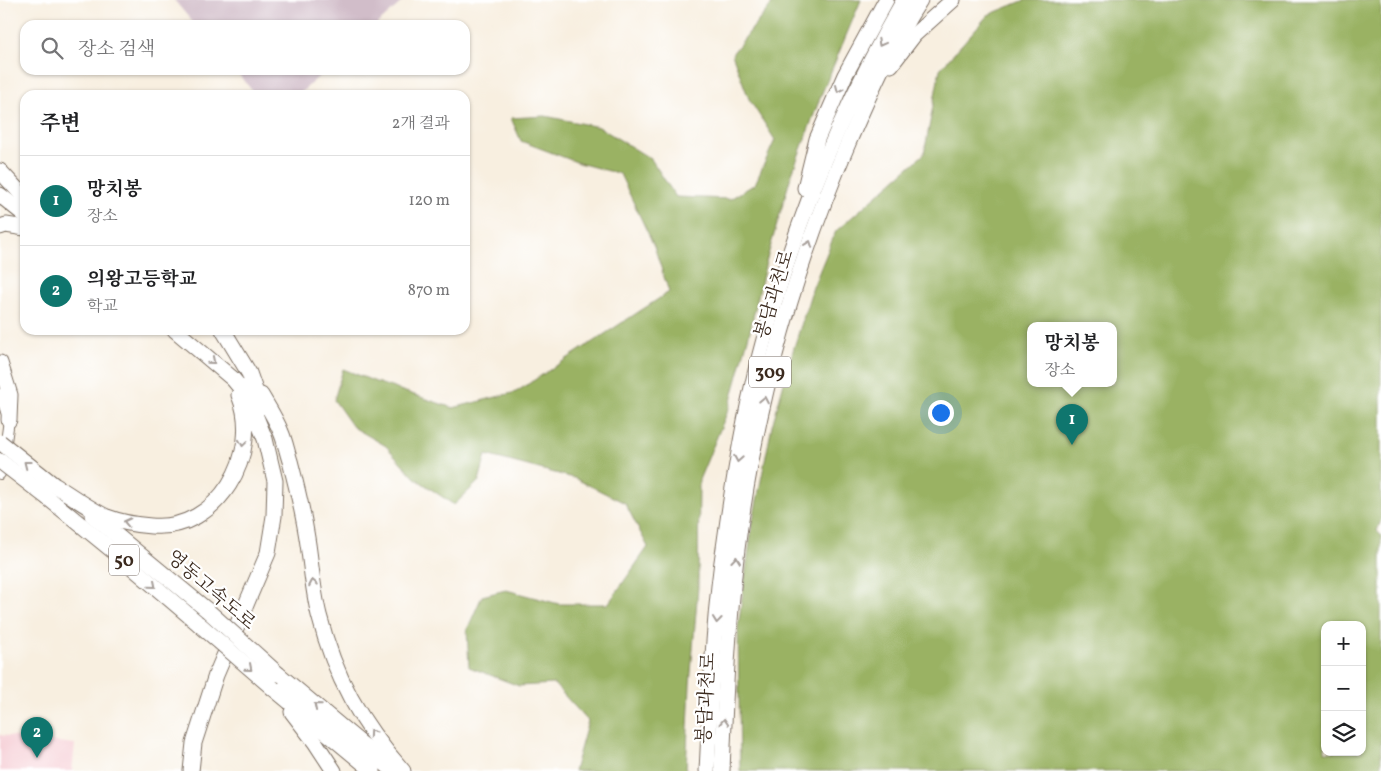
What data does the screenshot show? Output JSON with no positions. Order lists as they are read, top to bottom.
{
  "streets": {
    "highway": [
      "봉담과천로",
      "309",
      "50",
      "영동고속도로"
    ]
  },
  "page": {
    "search": "장소 검색",
    "heading": ["주변", "2개 결과"],
    "list": [
      {
        "mark": "1",
        "name": "망치봉",
        "note": "장소",
        "value": "120 m"
      },
      {
        "mark": "2",
        "name": "의왕고등학교",
        "note": "학교",
        "value": "870 m"
      }
    ],
    "popup": ["망치봉", "장소"],
    "pins": ["1", "2"],
    "map_buttons": ["+", "−"]
  }
}
